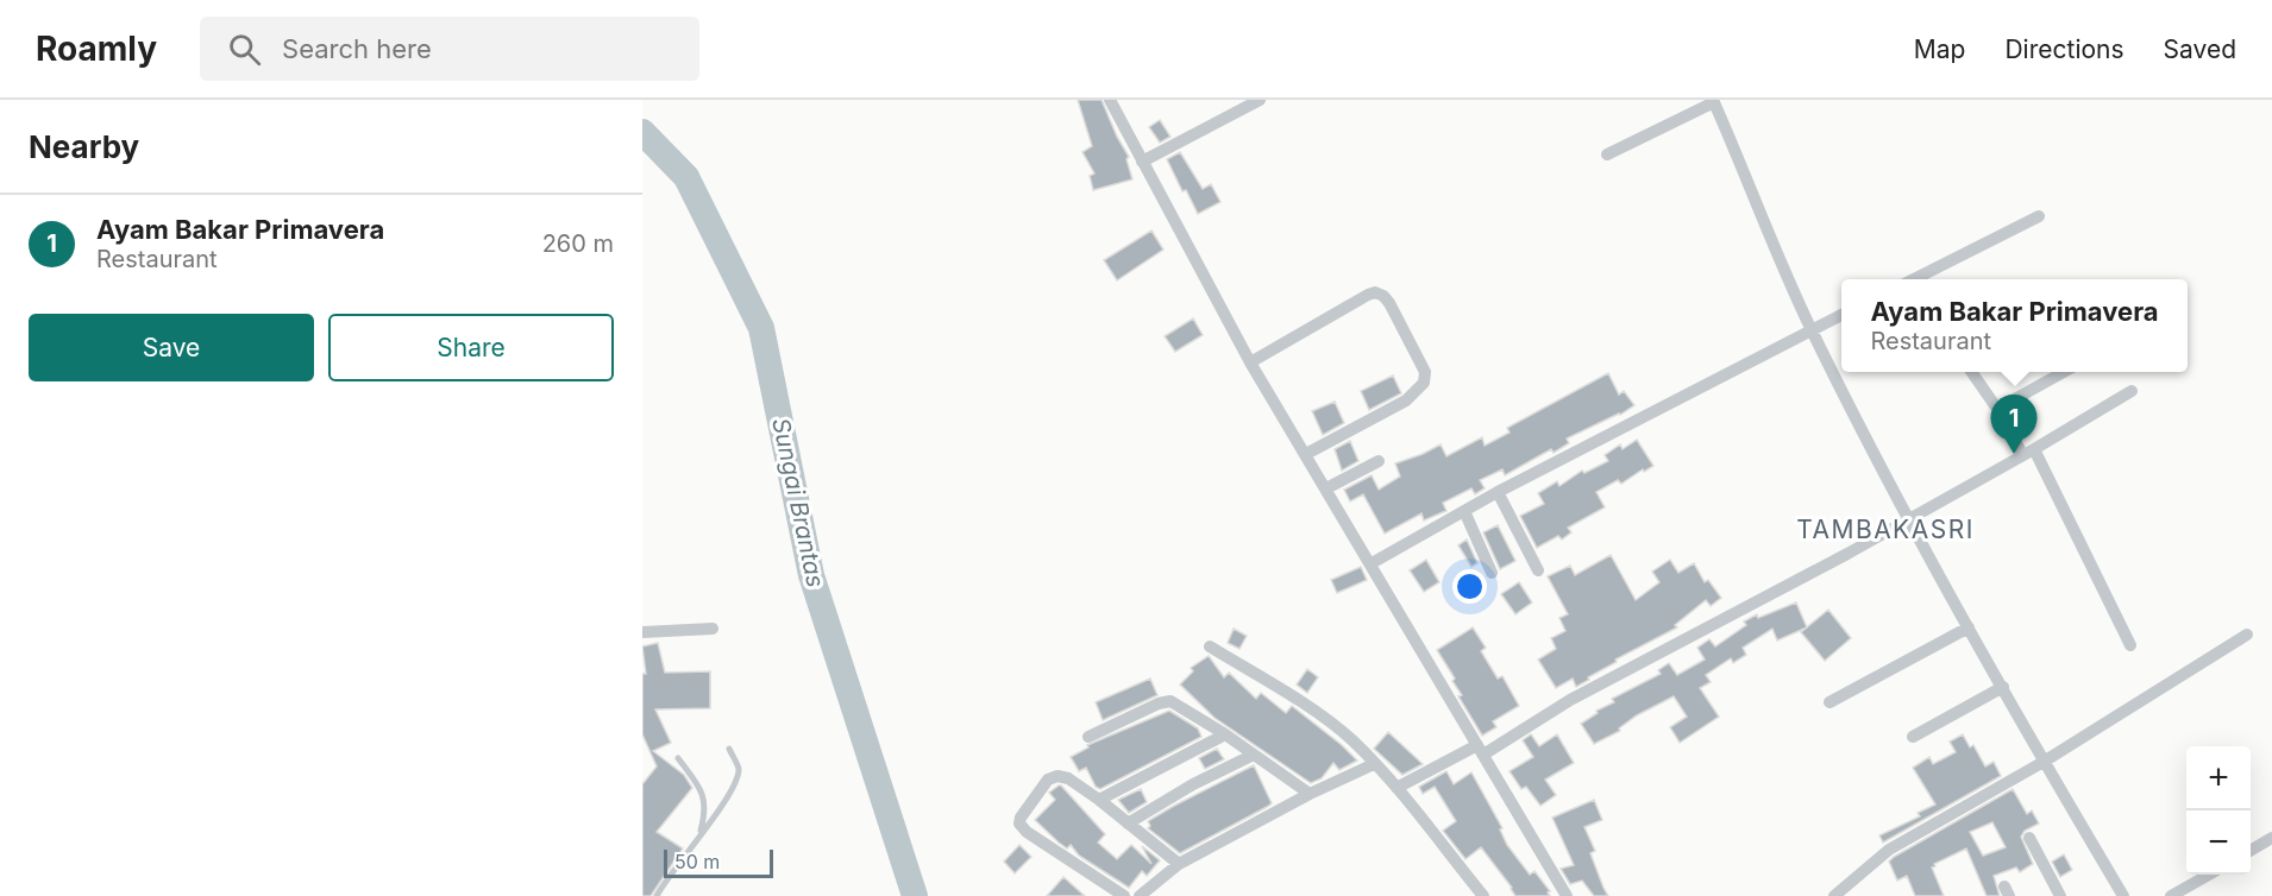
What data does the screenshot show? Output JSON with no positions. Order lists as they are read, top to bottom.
{
  "districts": ["TAMBAKASRI"],
  "water": ["Sungai Brantas"],
  "scale_bar": "50 m",
  "page": {
    "header": "Roamly",
    "search": "Search here",
    "nav": ["Map", "Directions", "Saved"],
    "heading": "Nearby",
    "list": [
      {
        "mark": "1",
        "name": "Ayam Bakar Primavera",
        "note": "Restaurant",
        "value": "260 m"
      }
    ],
    "popup": ["Ayam Bakar Primavera", "Restaurant"],
    "buttons": ["Save", "Share"],
    "pins": "1",
    "map_buttons": ["+", "−"],
    "scale": "50 m"
  }
}
